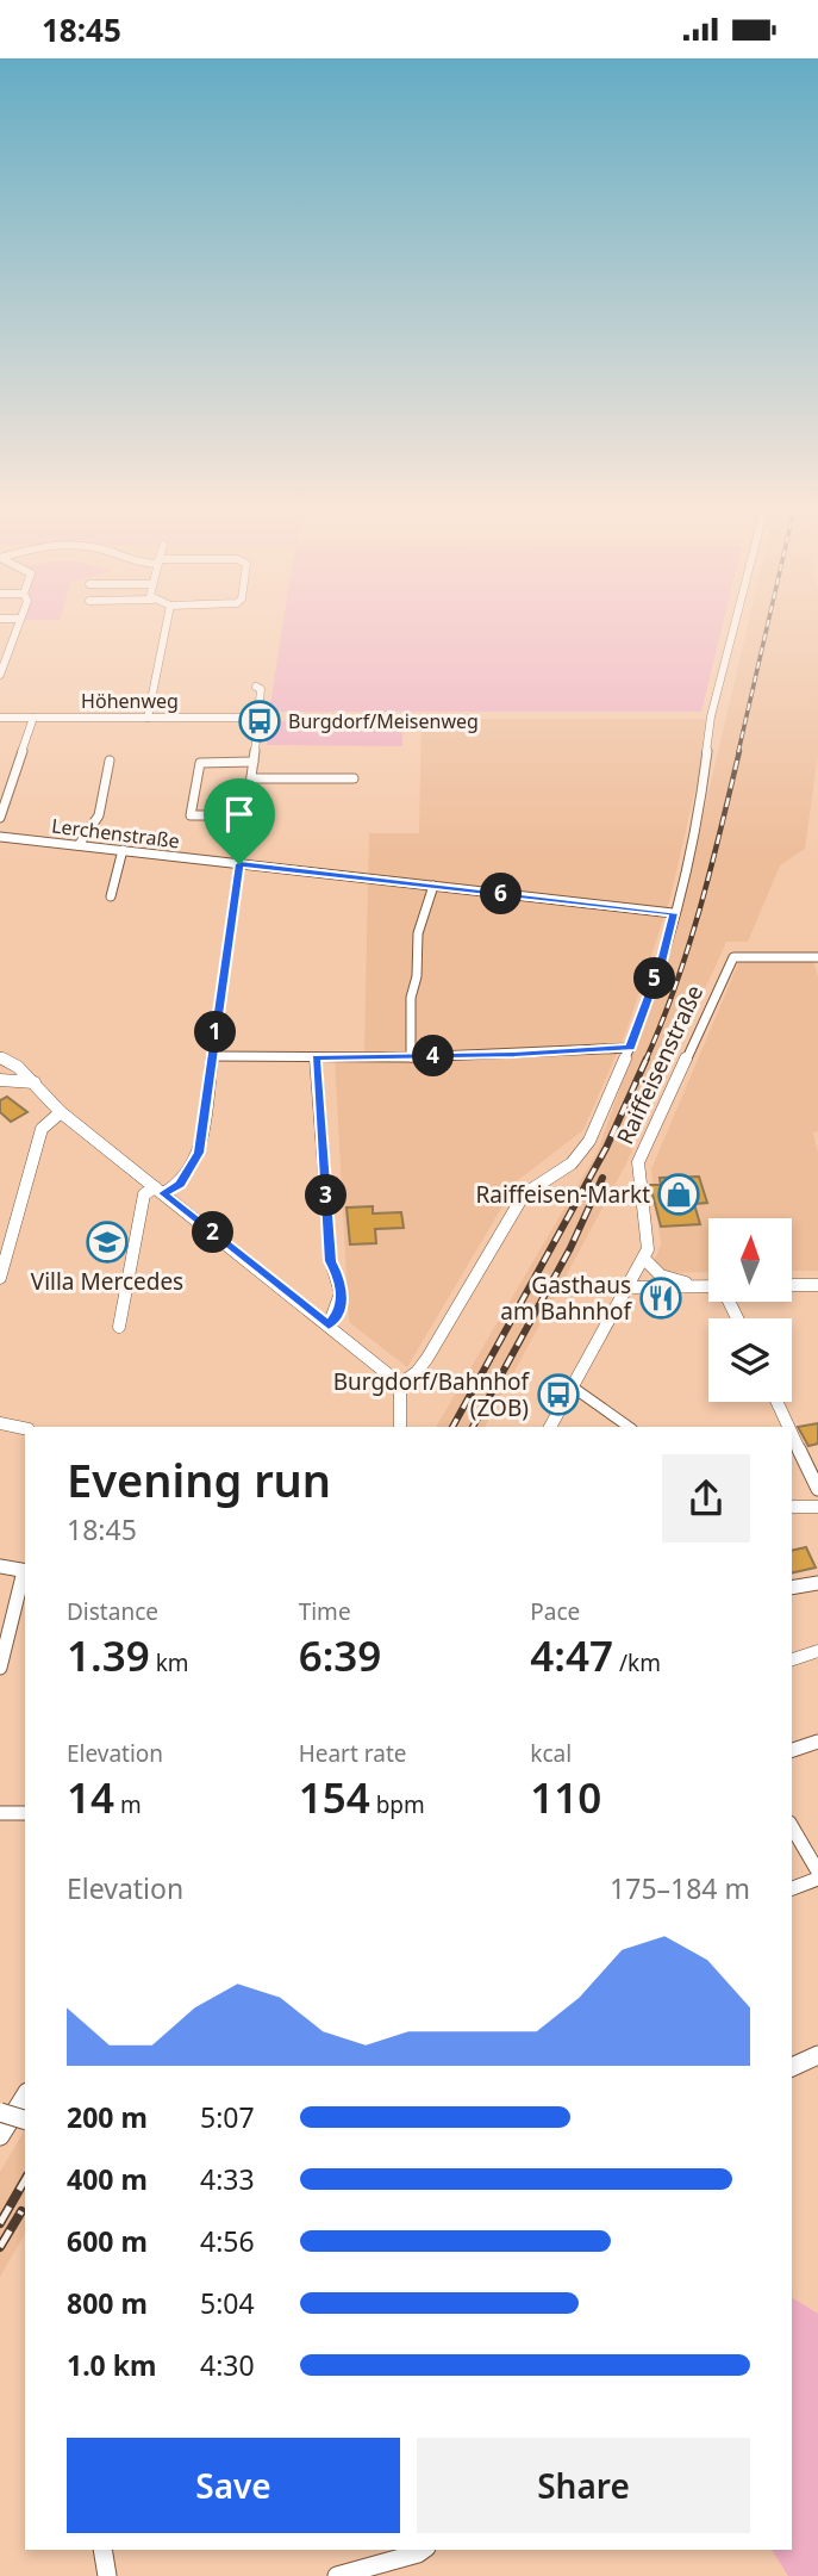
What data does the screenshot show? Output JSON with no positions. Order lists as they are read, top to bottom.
{
  "streets": {
    "street": ["Höhenweg", "Lerchenstraße", "Raiffeisenstraße"]
  },
  "places": {
    "bus stop": ["Burgdorf/Meisenweg", "Burgdorf/Bahnhof (ZOB)"],
    "shop": ["Raiffeisen-Markt"],
    "school or university": ["Villa Mercedes"],
    "restaurant": ["Gasthaus am Bahnhof"]
  },
  "north": "top",
  "page": {
    "status": "18:45",
    "pins": [
      "6",
      "5",
      "1",
      "4",
      "3",
      "2"
    ],
    "heading": ["Evening run", "18:45"],
    "stats": [
      ["Distance", "1.39 km"],
      ["Time", "6:39"],
      ["Pace", "4:47 /km"],
      ["Elevation", "14 m"],
      ["Heart rate", "154 bpm"],
      ["kcal", "110"]
    ],
    "chart": ["Elevation", "175–184 m"],
    "list": [
      {
        "name": "200 m",
        "note": "5:07"
      },
      {
        "name": "400 m",
        "note": "4:33"
      },
      {
        "name": "600 m",
        "note": "4:56"
      },
      {
        "name": "800 m",
        "note": "5:04"
      },
      {
        "name": "1.0 km",
        "note": "4:30"
      }
    ],
    "buttons": ["Save", "Share"]
  }
}
